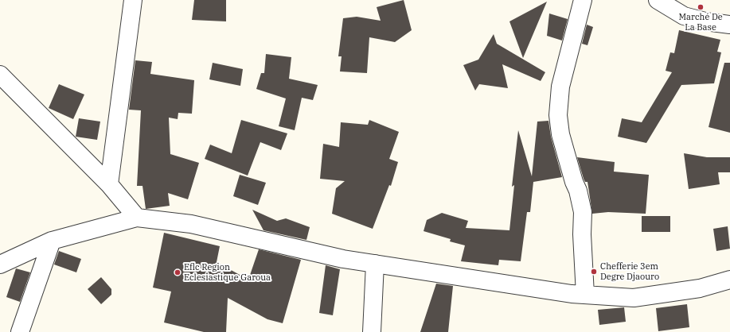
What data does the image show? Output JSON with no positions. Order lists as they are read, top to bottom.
{
  "places": ["Marché De La Base", "Chefferie 3em Degre Djaouro", "Eflc Region Eclesiastique Garoua"]
}
